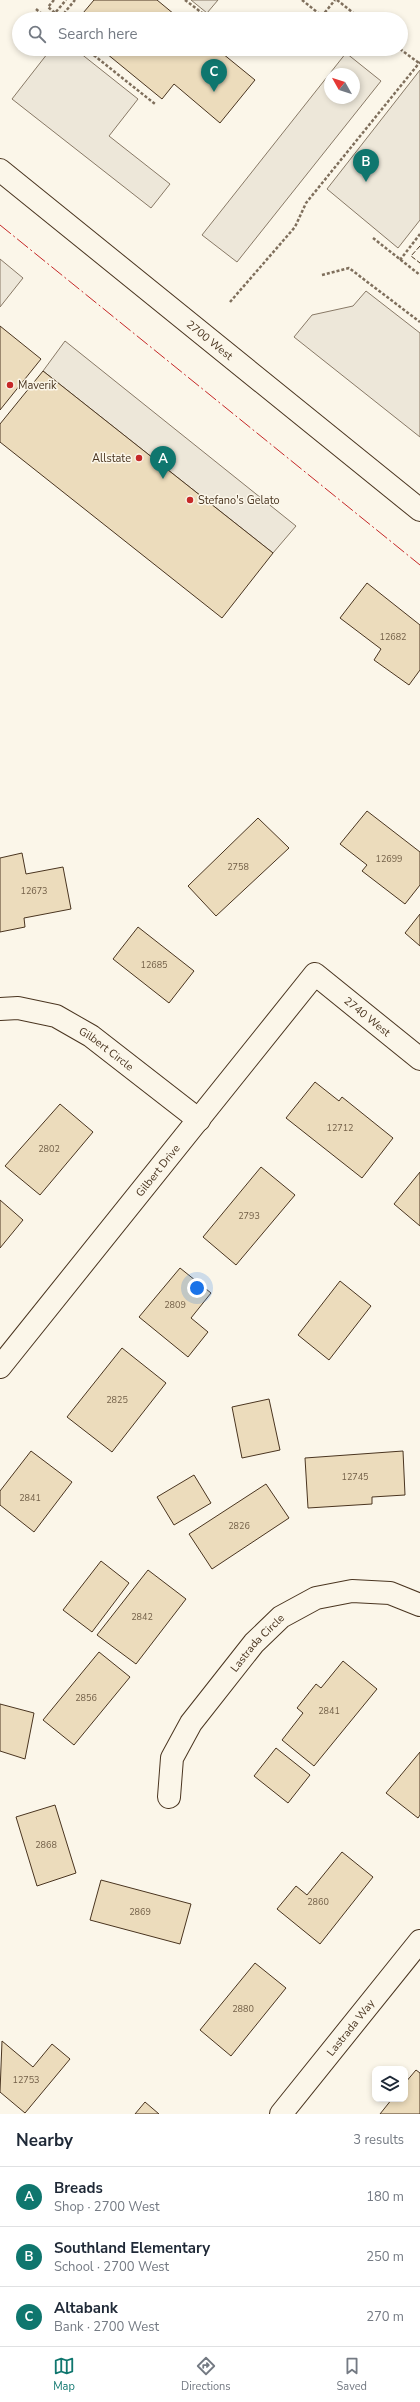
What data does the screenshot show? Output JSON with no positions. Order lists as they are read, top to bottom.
{
  "streets": {
    "street": [
      "2700 West",
      "2740 West",
      "Gilbert Circle",
      "Gilbert Drive",
      "Lastrada Circle",
      "Lastrada Way"
    ]
  },
  "crossings": [
    ["2740 West", "Gilbert Drive"],
    ["Gilbert Circle", "Gilbert Drive"]
  ],
  "places": ["Maverik", "Allstate", "Stefano's Gelato"],
  "house_numbers": [
    "12682",
    "12699",
    "2758",
    "12673",
    "12685",
    "12712",
    "2802",
    "2793",
    "2809",
    "2825",
    "12745",
    "2841",
    "2826",
    "2842",
    "2856",
    "2841",
    "2868",
    "2860",
    "2869",
    "2880",
    "12753"
  ],
  "north": "top left",
  "page": {
    "search": "Search here",
    "pins": ["C", "B", "A"],
    "heading": ["Nearby", "3 results"],
    "list": [
      {
        "mark": "A",
        "name": "Breads",
        "note": "Shop · 2700 West",
        "value": "180 m"
      },
      {
        "mark": "B",
        "name": "Southland Elementary",
        "note": "School · 2700 West",
        "value": "250 m"
      },
      {
        "mark": "C",
        "name": "Altabank",
        "note": "Bank · 2700 West",
        "value": "270 m"
      }
    ],
    "nav": ["Map", "Directions", "Saved"]
  }
}
